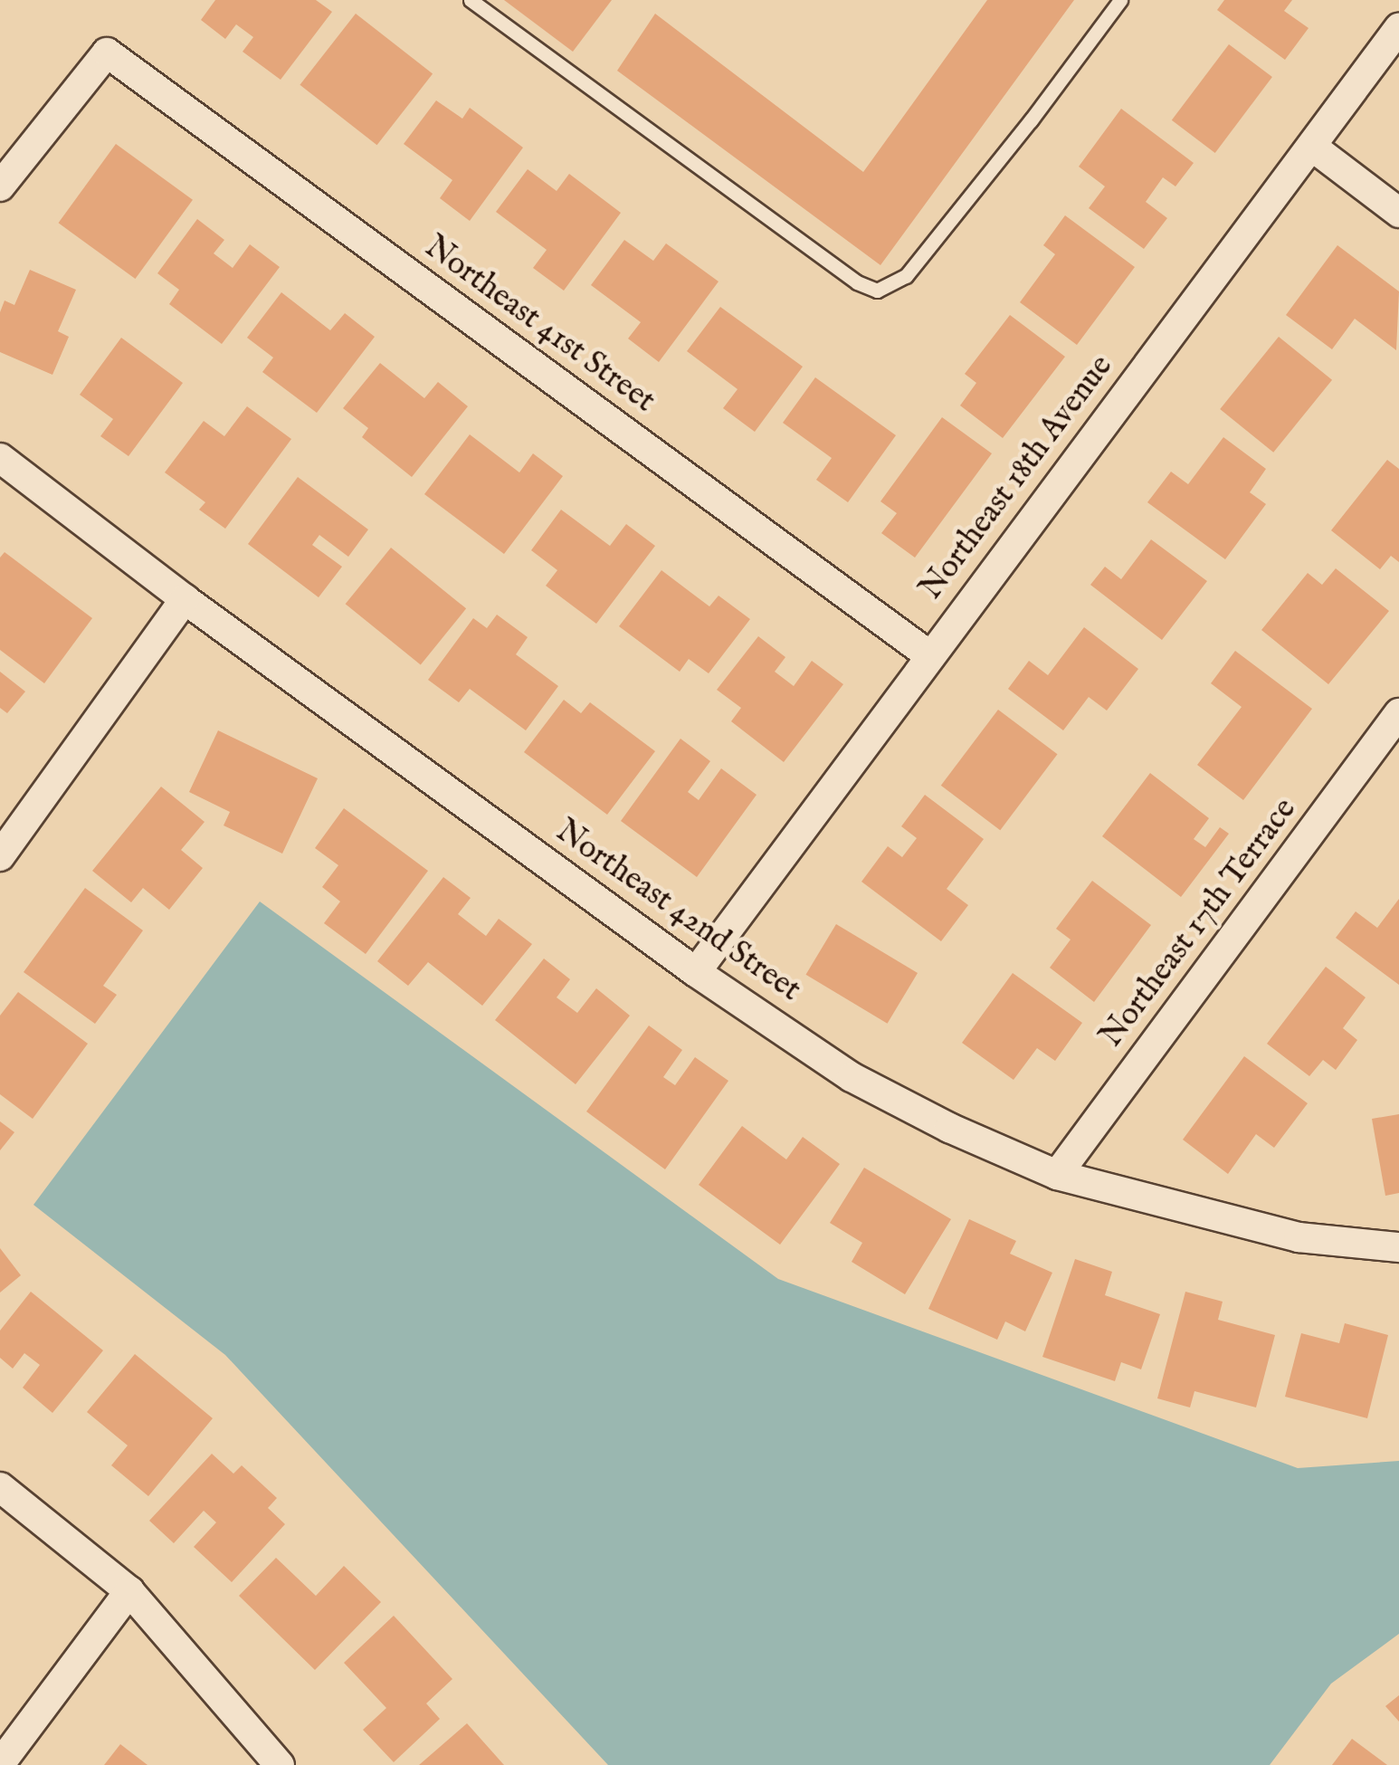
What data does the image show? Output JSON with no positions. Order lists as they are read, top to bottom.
{
  "streets": {
    "street": [
      "Northeast 41st Street",
      "Northeast 18th Avenue",
      "Northeast 42nd Street",
      "Northeast 17th Terrace"
    ]
  },
  "crossings": [
    ["Northeast 41st Street", "Northeast 18th Avenue"],
    ["Northeast 18th Avenue", "Northeast 42nd Street"],
    ["Northeast 42nd Street", "Northeast 17th Terrace"]
  ]
}
